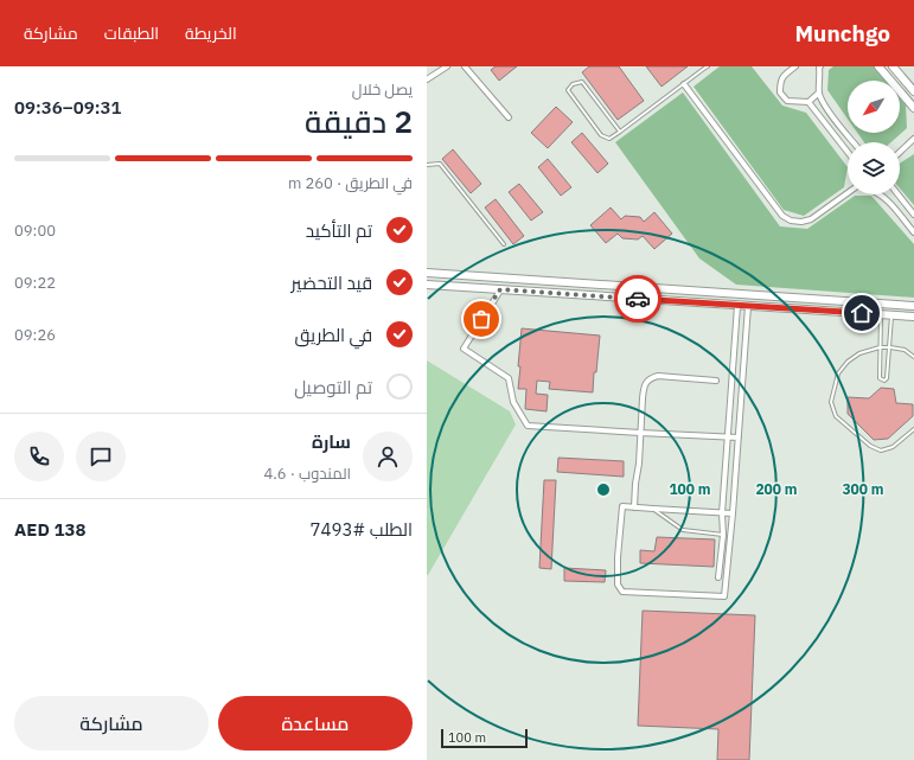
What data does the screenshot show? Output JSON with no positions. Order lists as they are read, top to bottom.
{
  "scale_bar": "100 m",
  "north": "bottom left",
  "page": {
    "header": "Munchgo",
    "nav": ["الخريطة", "الطبقات", "مشاركة"],
    "heading": ["2 دقيقة", "يصل خلال", "09:31–09:36"],
    "panel": [
      "سارة",
      "المندوب · 4.6",
      "الطلب #7493",
      "AED 138"
    ],
    "bar": "في الطريق · 260 m",
    "list": [
      ["تم التأكيد", "09:00"],
      ["قيد التحضير", "09:22"],
      ["في الطريق", "09:26"],
      "تم التوصيل"
    ],
    "buttons": ["مساعدة", "مشاركة"],
    "scale": "100 m"
  },
  "rings": ["100 m", "200 m", "300 m"]
}
